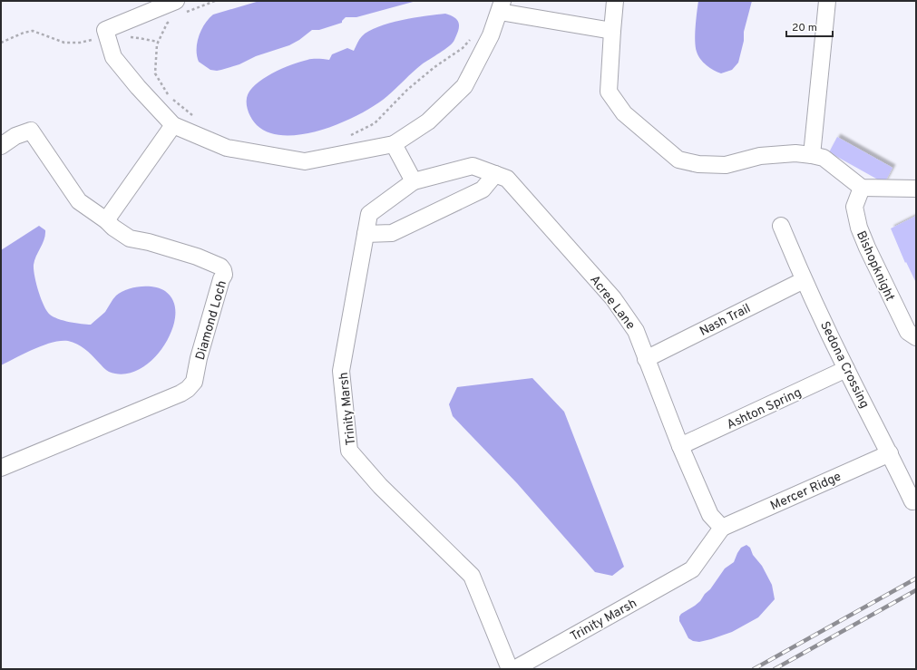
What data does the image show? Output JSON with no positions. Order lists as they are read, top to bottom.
{
  "streets": {
    "street": [
      "Bishopknight",
      "Acree Lane",
      "Nash Trail",
      "Diamond Loch",
      "Sedona Crossing",
      "Ashton Spring",
      "Trinity Marsh",
      "Mercer Ridge"
    ]
  },
  "crossings": [
    ["Acree Lane", "Nash Trail"],
    ["Acree Lane", "Ashton Spring"],
    ["Acree Lane", "Trinity Marsh"],
    ["Acree Lane", "Mercer Ridge"],
    ["Nash Trail", "Sedona Crossing"],
    ["Sedona Crossing", "Ashton Spring"],
    ["Sedona Crossing", "Mercer Ridge"],
    ["Trinity Marsh", "Mercer Ridge"]
  ],
  "scale_bar": "20 m"
}
